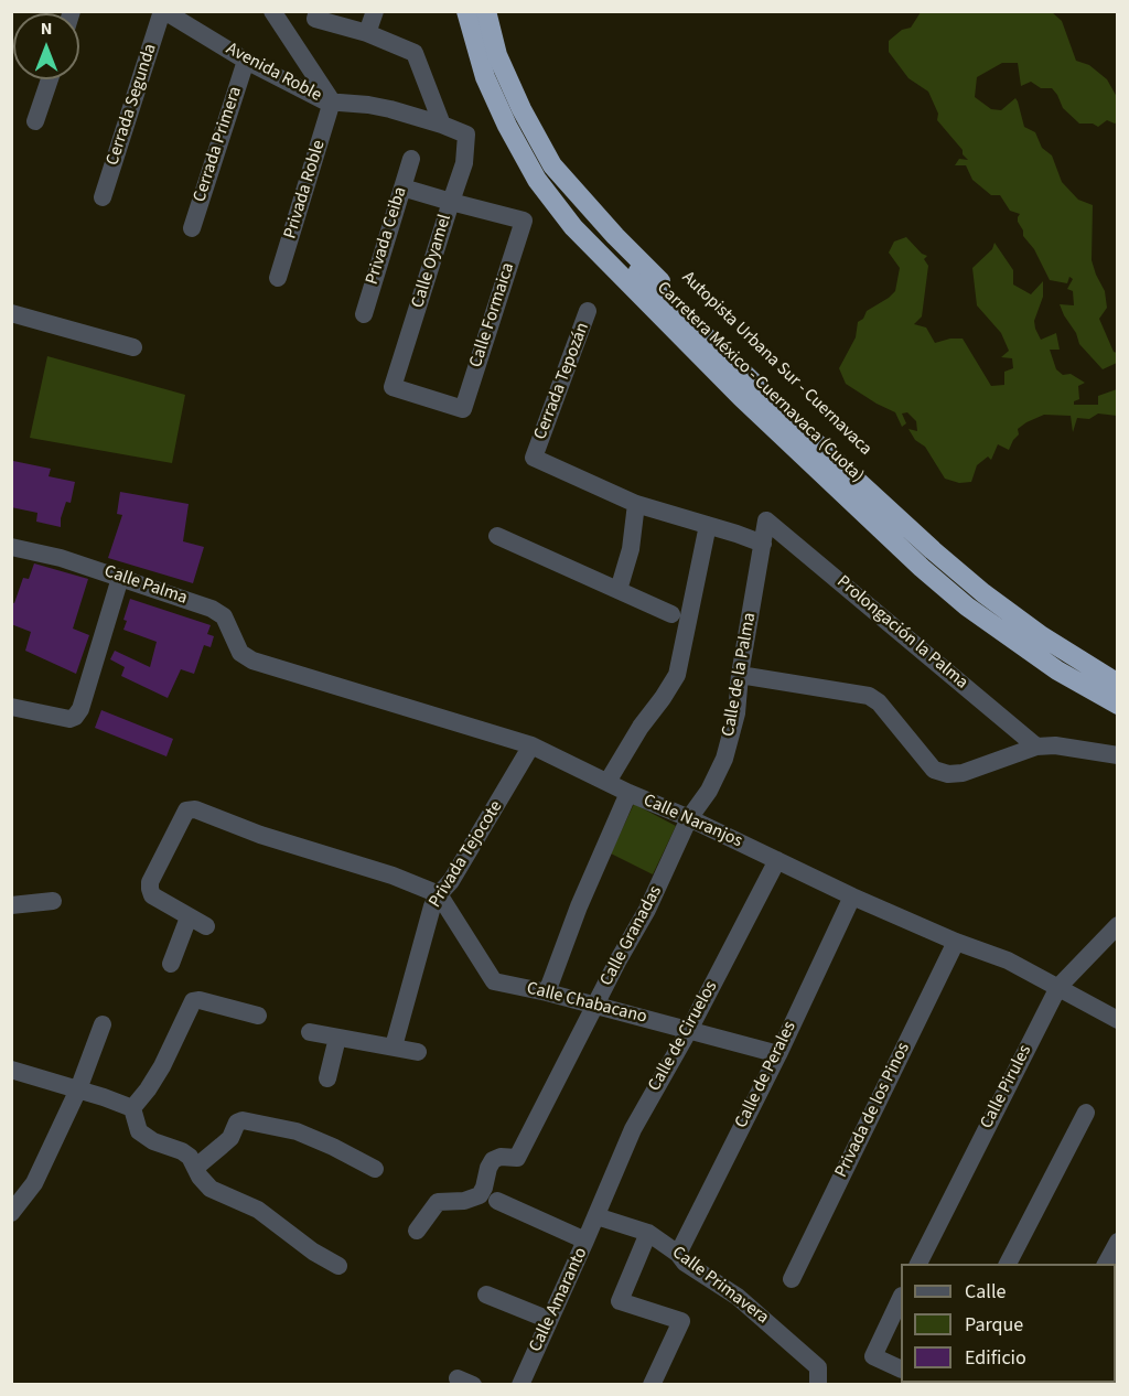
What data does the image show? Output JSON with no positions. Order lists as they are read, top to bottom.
{
  "streets": {
    "highway": ["Autopista Urbana Sur - Cuernavaca", "Carretera México - Cuernavaca (Cuota)"],
    "street": [
      "Avenida Roble",
      "Cerrada Segunda",
      "Cerrada Primera",
      "Privada Roble",
      "Privada Ceiba",
      "Calle Oyamel",
      "Calle Formaica",
      "Cerrada Tepozán",
      "Calle Palma",
      "Prolongación la Palma",
      "Calle de la Palma",
      "Calle Naranjos",
      "Privada Tejocote",
      "Calle Granadas",
      "Calle Chabacano",
      "Calle de Ciruelos",
      "Calle de Perales",
      "Calle Pirules",
      "Privada de los Pinos",
      "Calle Primavera",
      "Calle Amaranto"
    ]
  },
  "crossings": [
    ["Avenida Roble", "Cerrada Segunda"],
    ["Avenida Roble", "Cerrada Primera"],
    ["Avenida Roble", "Privada Roble"],
    ["Avenida Roble", "Calle Oyamel"],
    ["Calle Oyamel", "Calle Formaica"],
    ["Cerrada Tepozán", "Calle de la Palma"],
    ["Calle Palma", "Calle Naranjos"],
    ["Prolongación la Palma", "Calle de la Palma"],
    ["Calle de la Palma", "Calle Naranjos"],
    ["Calle de la Palma", "Calle Granadas"],
    ["Calle Naranjos", "Privada Tejocote"],
    ["Calle Naranjos", "Calle Granadas"],
    ["Calle Naranjos", "Calle de Ciruelos"],
    ["Calle Naranjos", "Calle de Perales"],
    ["Calle Naranjos", "Calle Pirules"],
    ["Calle Naranjos", "Privada de los Pinos"],
    ["Privada Tejocote", "Calle Chabacano"],
    ["Calle Granadas", "Calle Chabacano"],
    ["Calle Chabacano", "Calle de Ciruelos"],
    ["Calle Chabacano", "Calle de Perales"],
    ["Calle de Ciruelos", "Calle Primavera"],
    ["Calle de Ciruelos", "Calle Amaranto"],
    ["Calle de Perales", "Calle Primavera"],
    ["Calle Primavera", "Calle Amaranto"]
  ],
  "legend": ["Calle", "Parque", "Edificio"],
  "north": "top"
}
